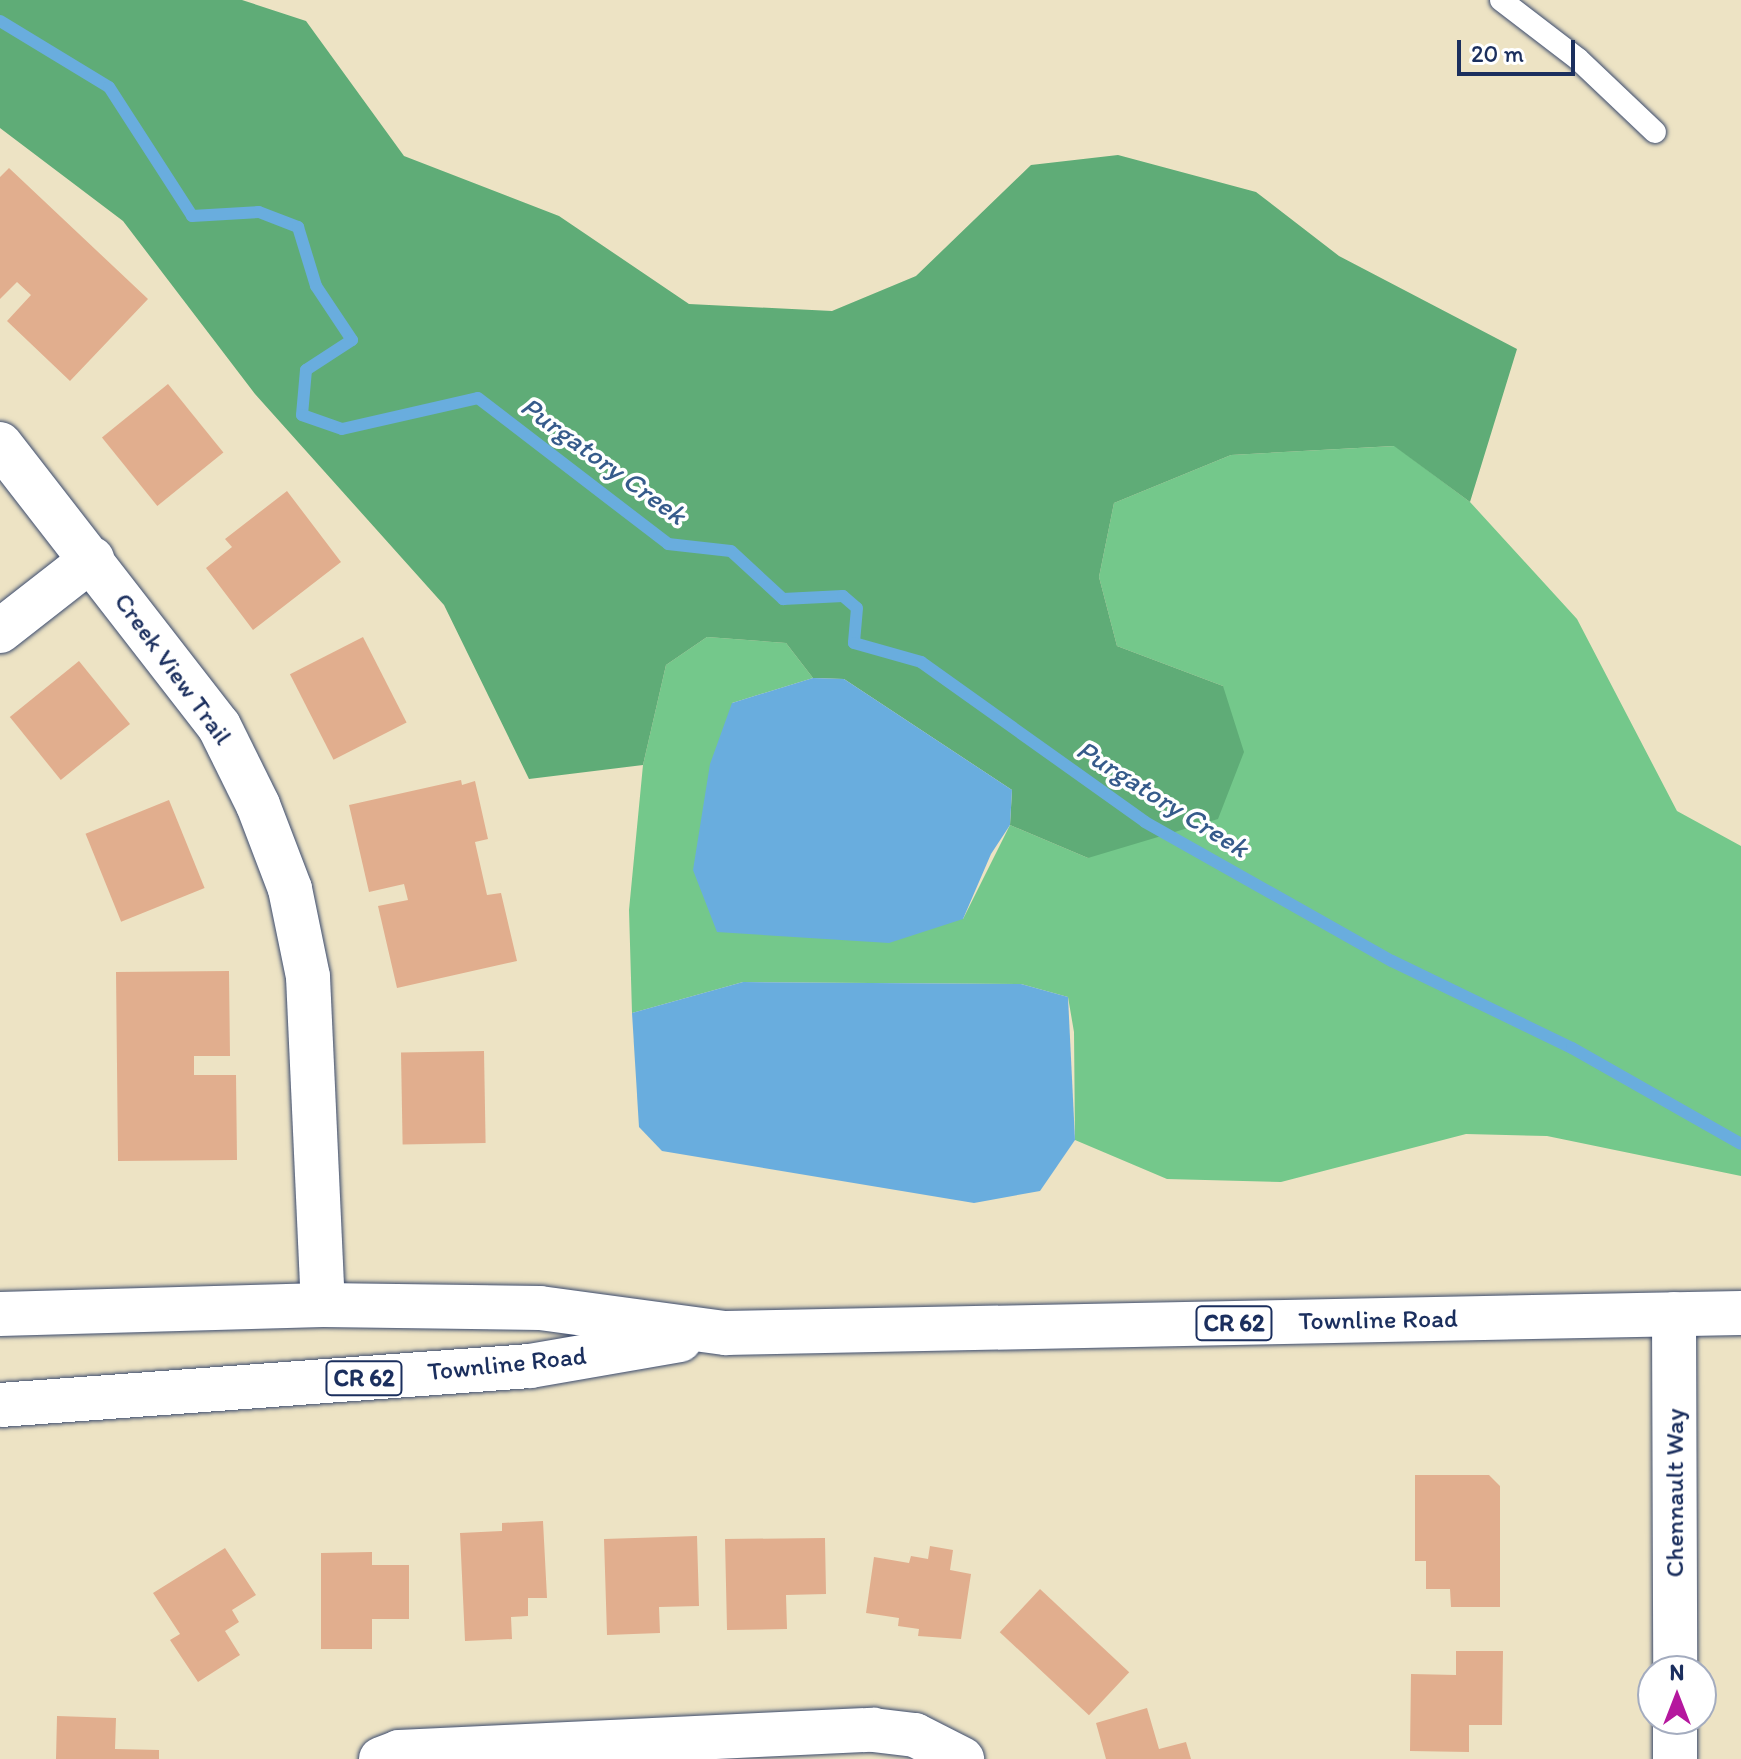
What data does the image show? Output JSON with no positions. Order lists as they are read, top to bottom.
{
  "streets": {
    "main road": [
      "Creek View Trail",
      "Townline Road",
      "CR 62",
      "Chennault Way"
    ]
  },
  "crossings": [
    ["Creek View Trail", "Townline Road"],
    ["Townline Road", "Chennault Way"]
  ],
  "water": ["Purgatory Creek"],
  "scale_bar": "20 m",
  "north": "top"
}
